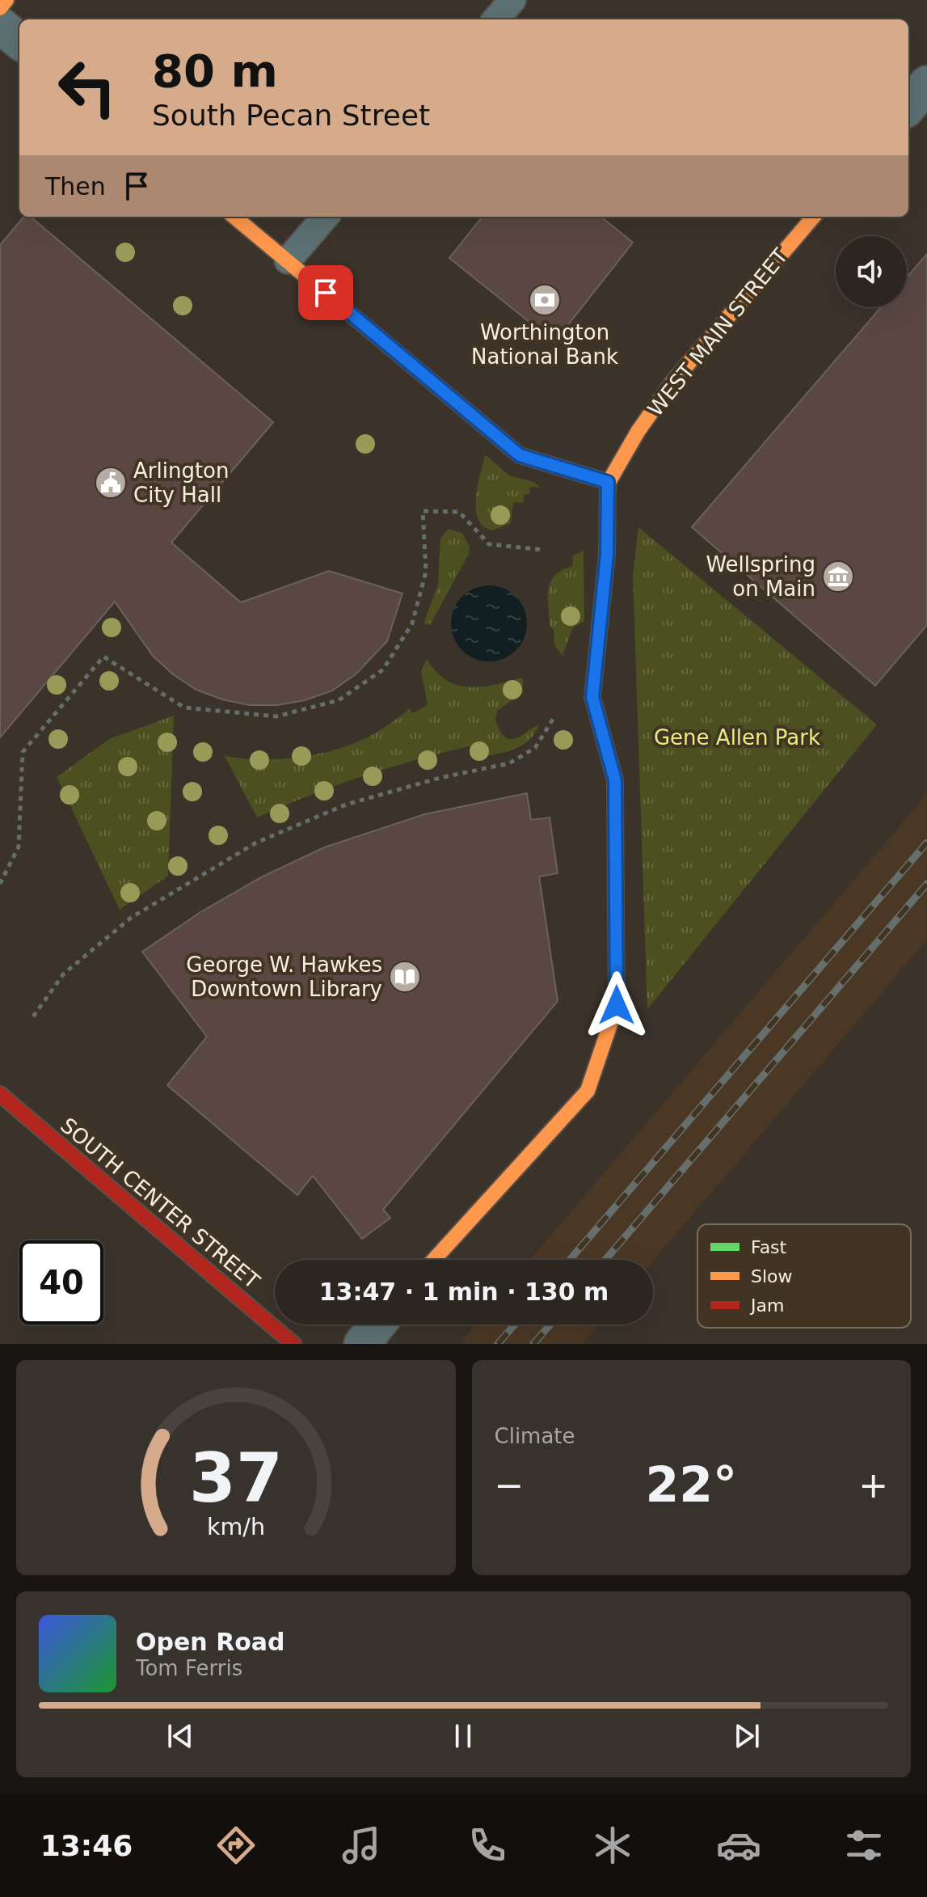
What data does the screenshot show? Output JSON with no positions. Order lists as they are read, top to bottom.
{
  "streets": {
    "street": ["WEST MAIN STREET", "SOUTH CENTER STREET"]
  },
  "parks": ["Gene Allen Park"],
  "places": {
    "bank": ["Worthington National Bank"],
    "public building": ["Arlington City Hall"],
    "museum": ["Wellspring on Main"],
    "library": ["George W. Hawkes Downtown Library"]
  },
  "legend": ["Fast", "Slow", "Jam"],
  "page": {
    "turn": ["80 m", "South Pecan Street"],
    "then": "Then",
    "limit": "40",
    "trip": "13:47 · 1 min · 130 m",
    "tile": "Climate",
    "heat": ["−", "22°", "+"],
    "song": ["Open Road", "Tom Ferris"],
    "tabs": "13:46",
    "gauge": ["37", "km/h"]
  }
}
